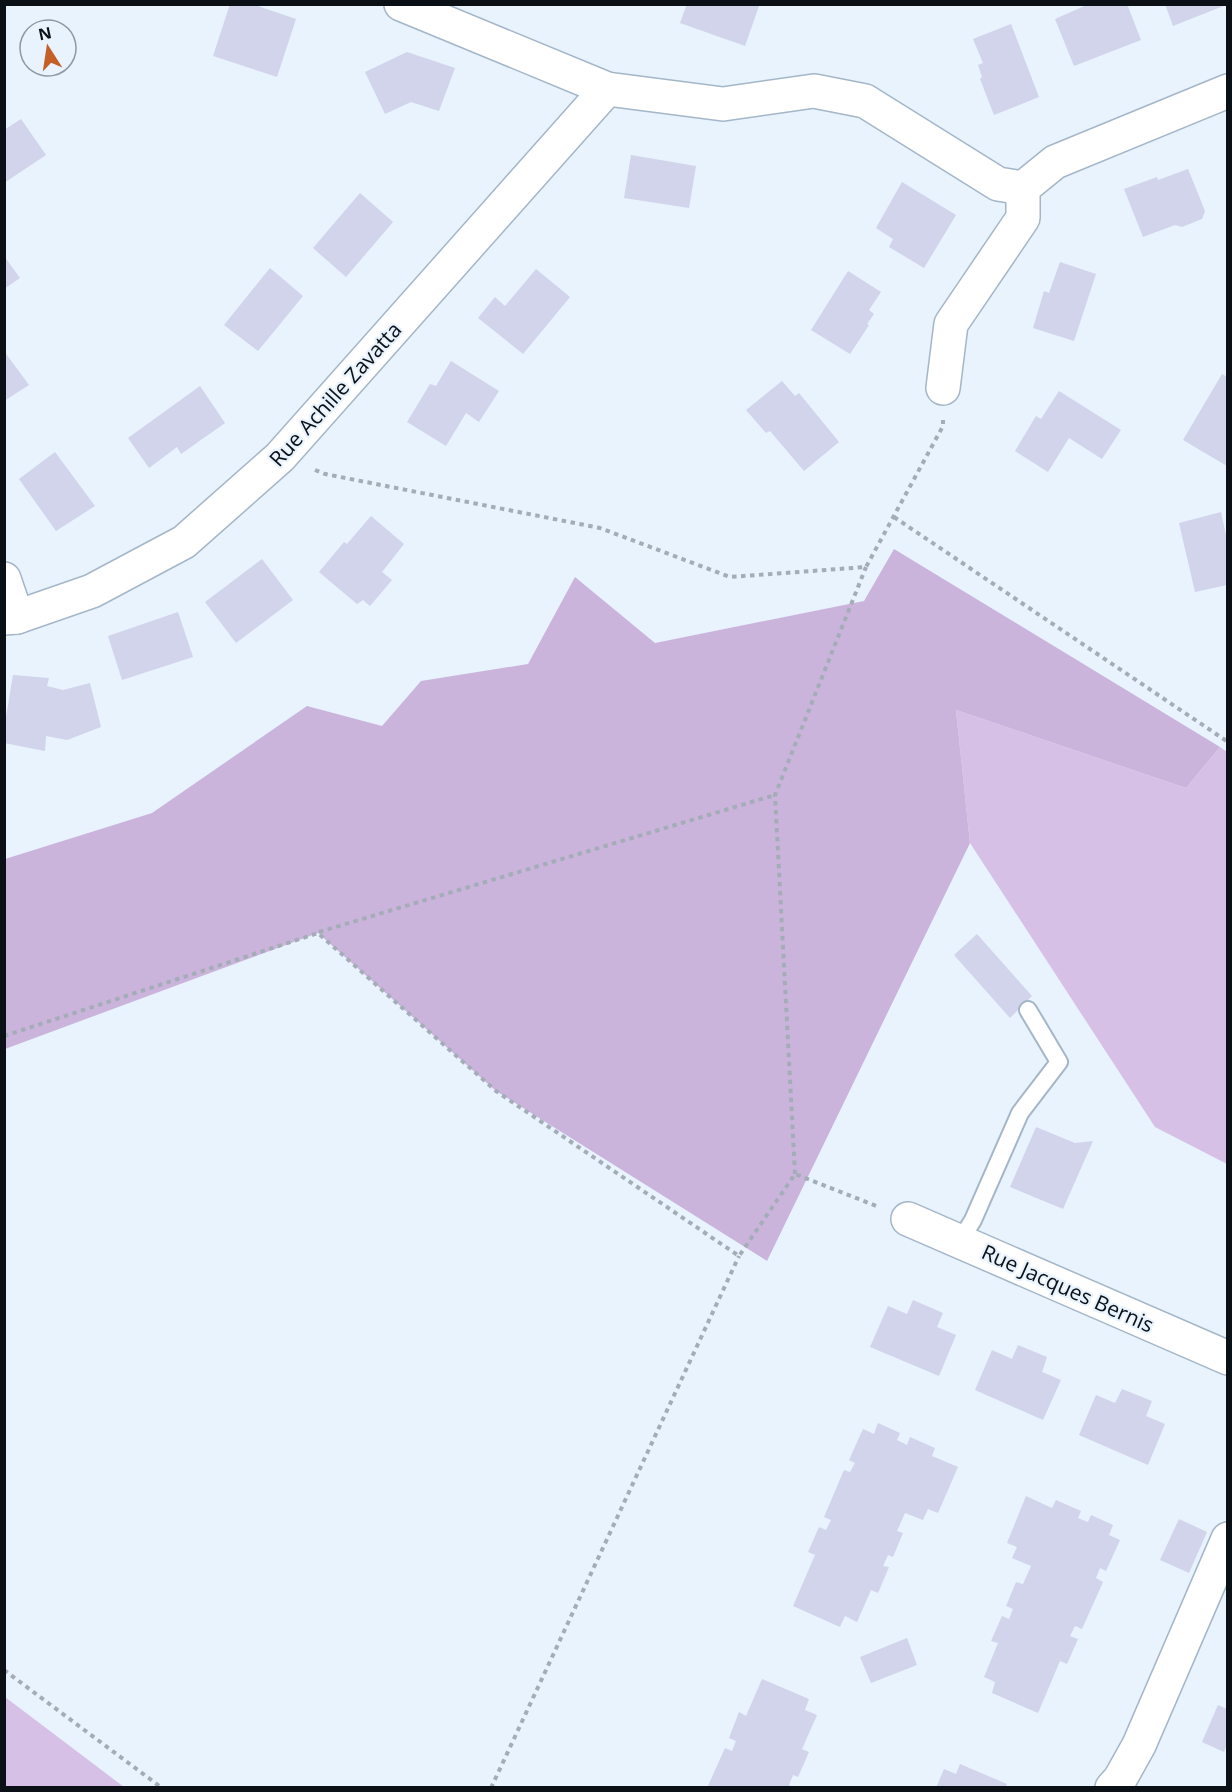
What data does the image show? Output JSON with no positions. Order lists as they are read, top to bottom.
{
  "streets": {
    "street": ["Rue Achille Zavatta", "Rue Jacques Bernis"]
  },
  "north": "top"
}
